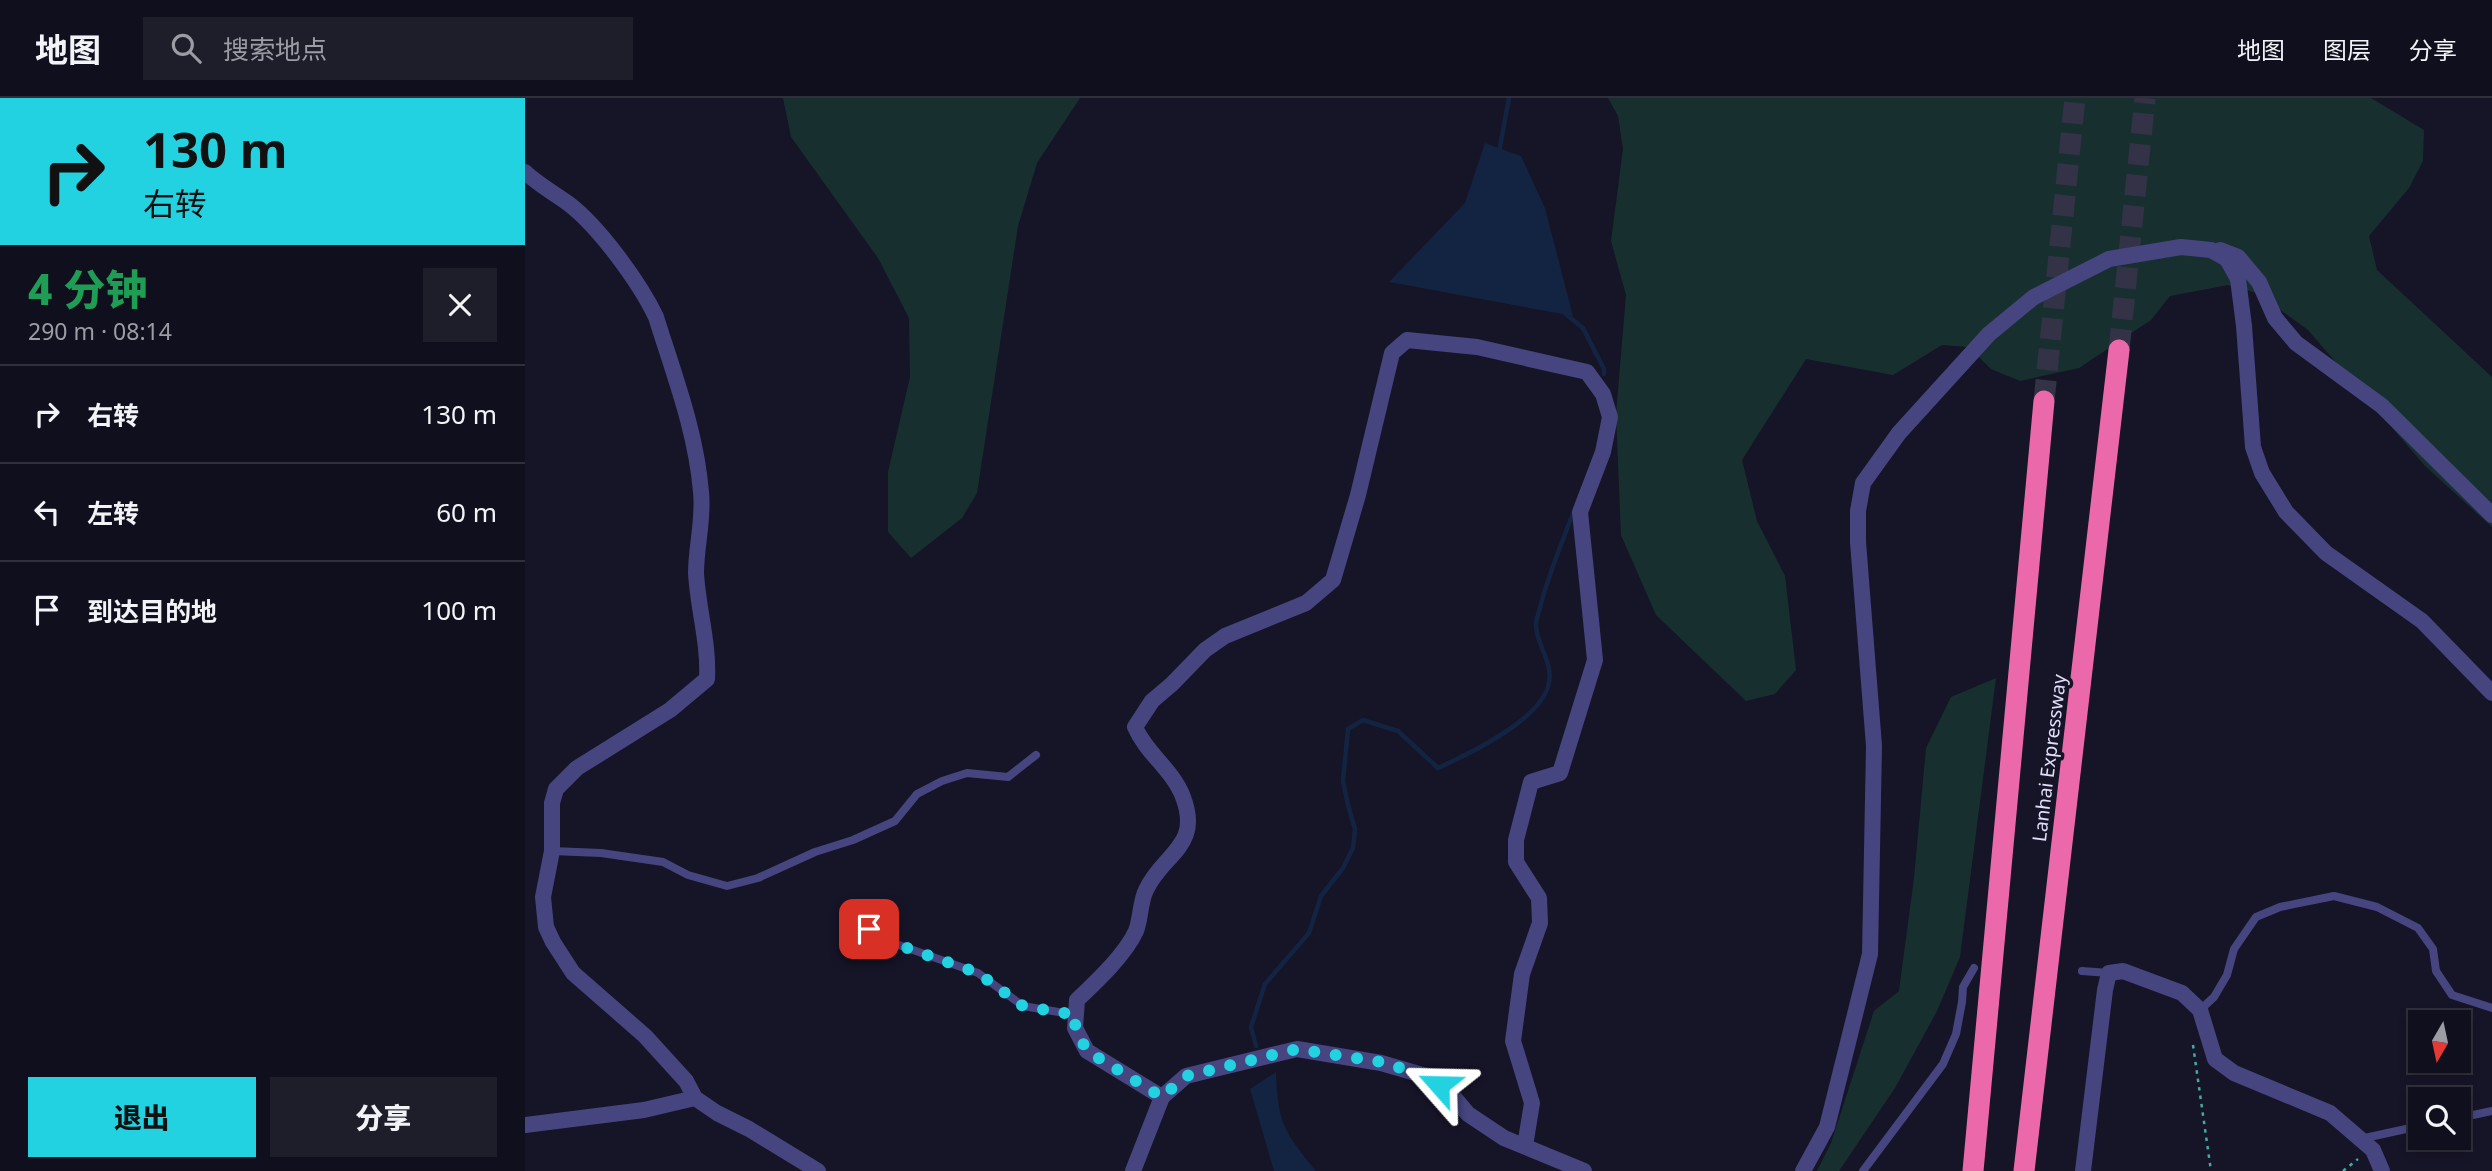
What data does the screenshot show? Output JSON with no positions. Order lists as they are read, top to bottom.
{
  "streets": {
    "highway": ["Lanhai Expressway"]
  },
  "north": "bottom",
  "page": {
    "header": "地图",
    "search": "搜索地点",
    "nav": ["地图", "图层", "分享"],
    "turn": ["130 m", "右转"],
    "heading": ["4 分钟", "290 m · 08:14"],
    "list": [
      {
        "name": "右转",
        "value": "130 m"
      },
      {
        "name": "左转",
        "value": "60 m"
      },
      {
        "name": "到达目的地",
        "value": "100 m"
      }
    ],
    "buttons": ["退出", "分享"]
  }
}
